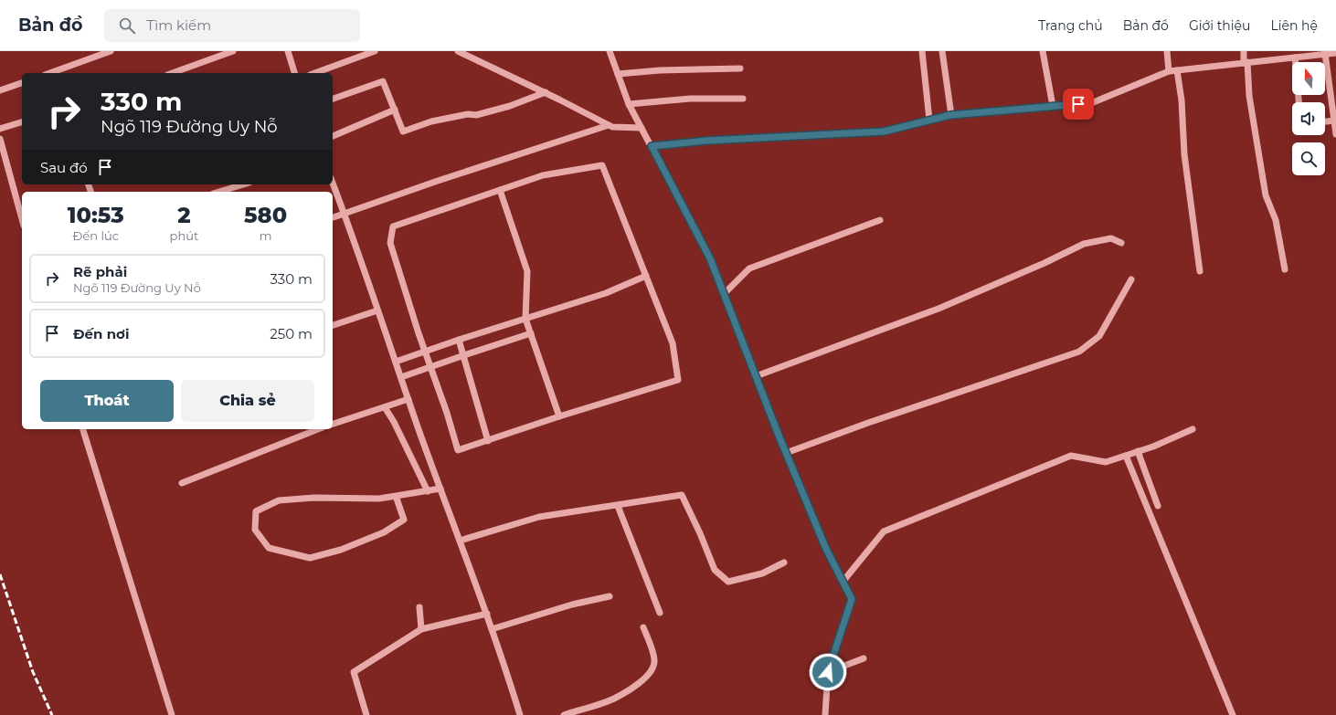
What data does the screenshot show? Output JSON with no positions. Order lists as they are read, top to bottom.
{
  "north": "top",
  "page": {
    "header": "Bản đồ",
    "search": "Tìm kiếm",
    "nav": [
      "Trang chủ",
      "Bản đồ",
      "Giới thiệu",
      "Liên hệ"
    ],
    "turn": ["330 m", "Ngõ 119 Đường Uy Nỗ"],
    "then": "Sau đó",
    "eta": [
      "10:53",
      "Đến lúc",
      "2",
      "phút",
      "580",
      "m"
    ],
    "list": [
      {
        "name": "Rẽ phải",
        "note": "Ngõ 119 Đường Uy Nỗ",
        "value": "330 m"
      },
      {
        "name": "Đến nơi",
        "value": "250 m"
      }
    ],
    "buttons": ["Thoát", "Chia sẻ"]
  }
}
